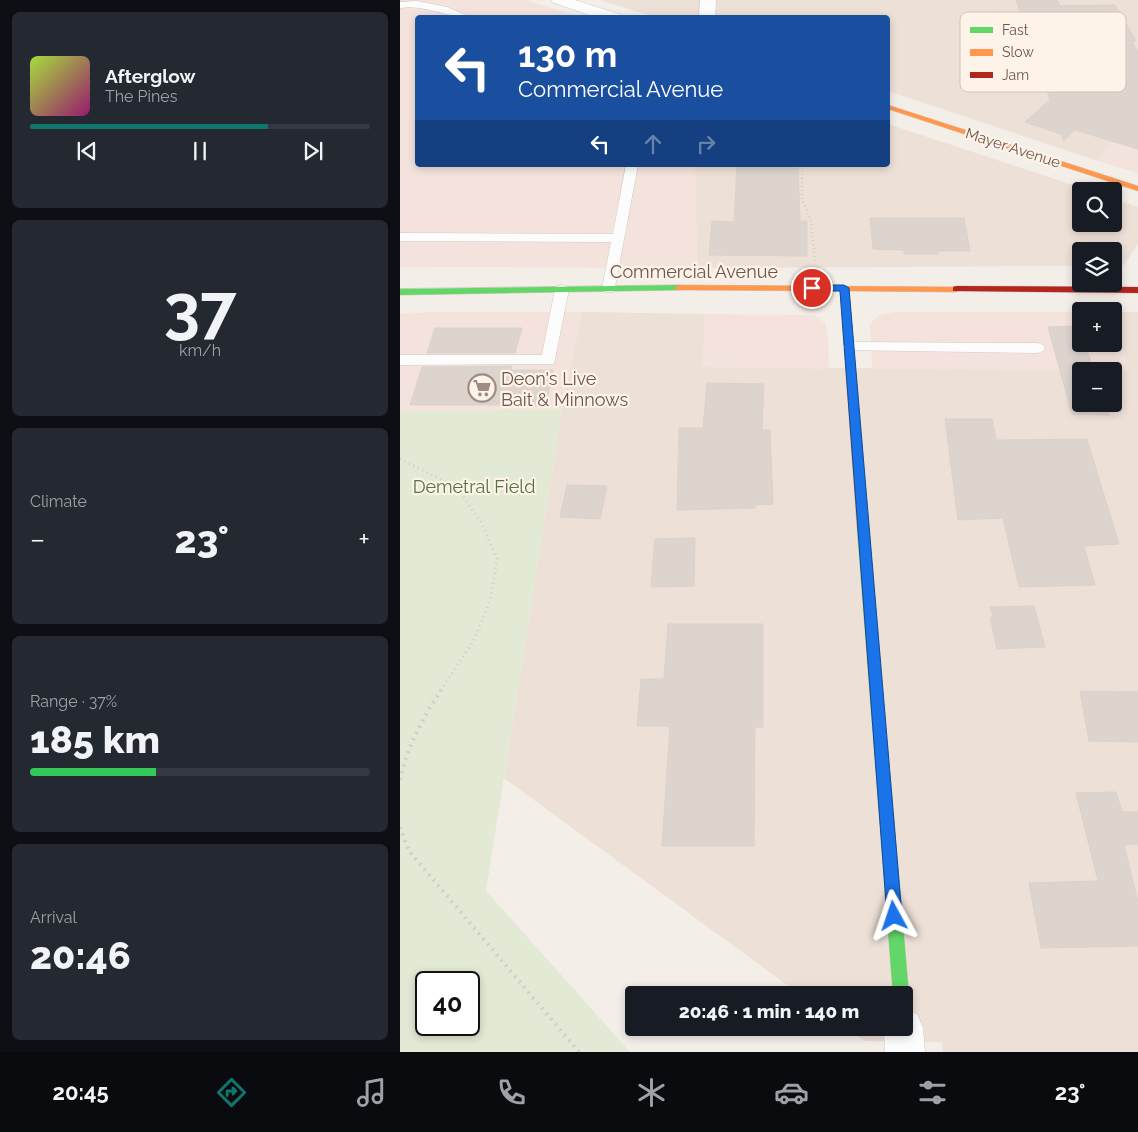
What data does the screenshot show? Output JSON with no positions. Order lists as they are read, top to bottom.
{
  "streets": {
    "street": ["Mayer Avenue", "Commercial Avenue"]
  },
  "parks": ["Demetral Field"],
  "places": {
    "supermarket": ["Deon's Live Bait & Minnows"]
  },
  "legend": ["Fast", "Slow", "Jam"],
  "page": {
    "turn": ["130 m", "Commercial Avenue"],
    "song": ["Afterglow", "The Pines"],
    "map_buttons": ["+", "−"],
    "tile": [
      ["37", "km/h"],
      "Climate",
      ["Range · 37%", "185 km"],
      ["Arrival", "20:46"]
    ],
    "heat": ["−", "23°", "+"],
    "limit": "40",
    "trip": "20:46 · 1 min · 140 m",
    "tabs": ["20:45", "23°"]
  }
}
